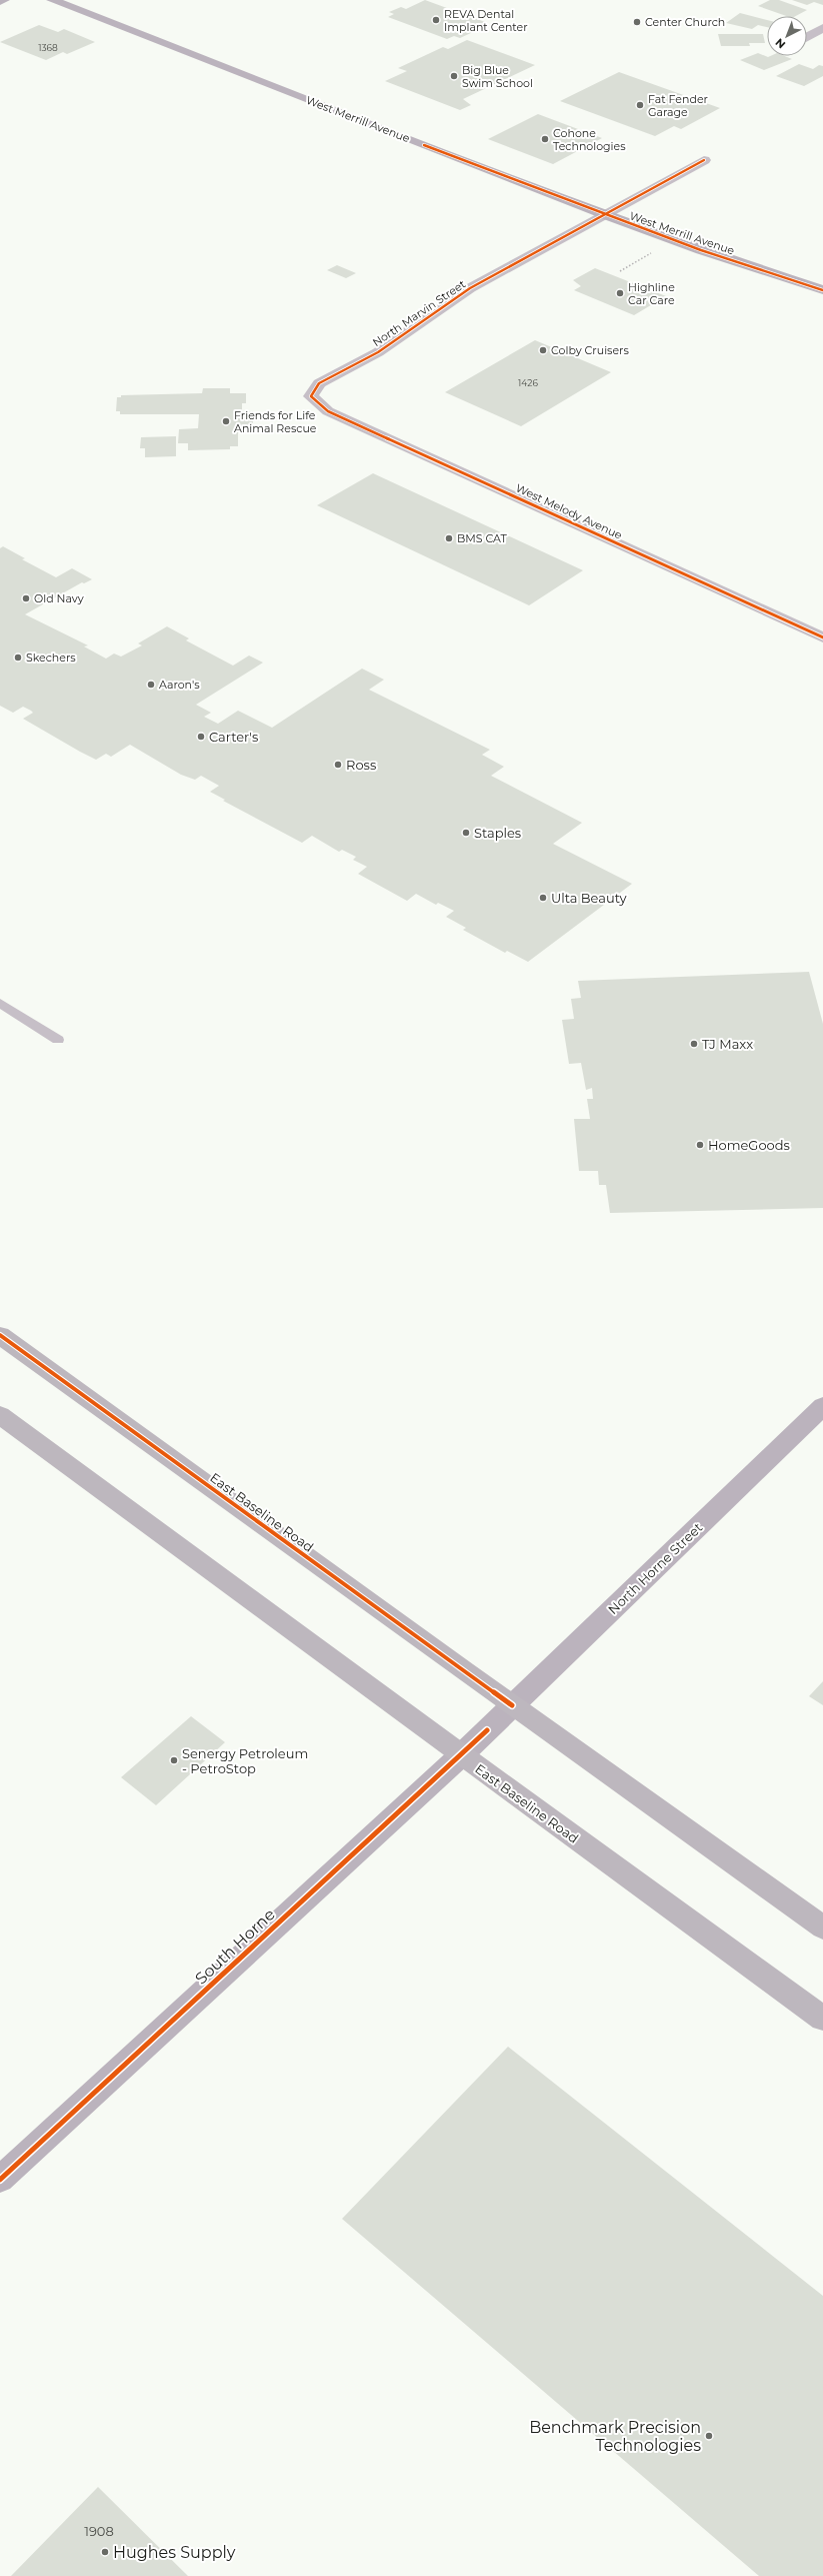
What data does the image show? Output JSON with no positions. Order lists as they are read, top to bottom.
{
  "streets": {
    "main road": ["East Baseline Road"],
    "street": [
      "West Merrill Avenue",
      "North Marvin Street",
      "West Melody Avenue",
      "North Horne Street",
      "South Horne"
    ]
  },
  "crossings": [
    ["West Merrill Avenue", "North Marvin Street"],
    ["North Marvin Street", "West Melody Avenue"],
    ["East Baseline Road", "North Horne Street"],
    ["East Baseline Road", "South Horne"],
    ["North Horne Street", "South Horne"]
  ],
  "places": [
    "REVA Dental Implant Center",
    "Center Church",
    "Big Blue Swim School",
    "Fat Fender Garage",
    "Cohone Technologies",
    "Highline Car Care",
    "Colby Cruisers",
    "Friends for Life Animal Rescue",
    "BMS CAT",
    "Old Navy",
    "Skechers",
    "Aaron's",
    "Carter's",
    "Ross",
    "Staples",
    "Ulta Beauty",
    "TJ Maxx",
    "HomeGoods",
    "Senergy Petroleum - PetroStop",
    "Benchmark Precision Technologies",
    "Hughes Supply"
  ],
  "house_numbers": ["1368", "1426", "1908"],
  "north": "bottom left"
}
